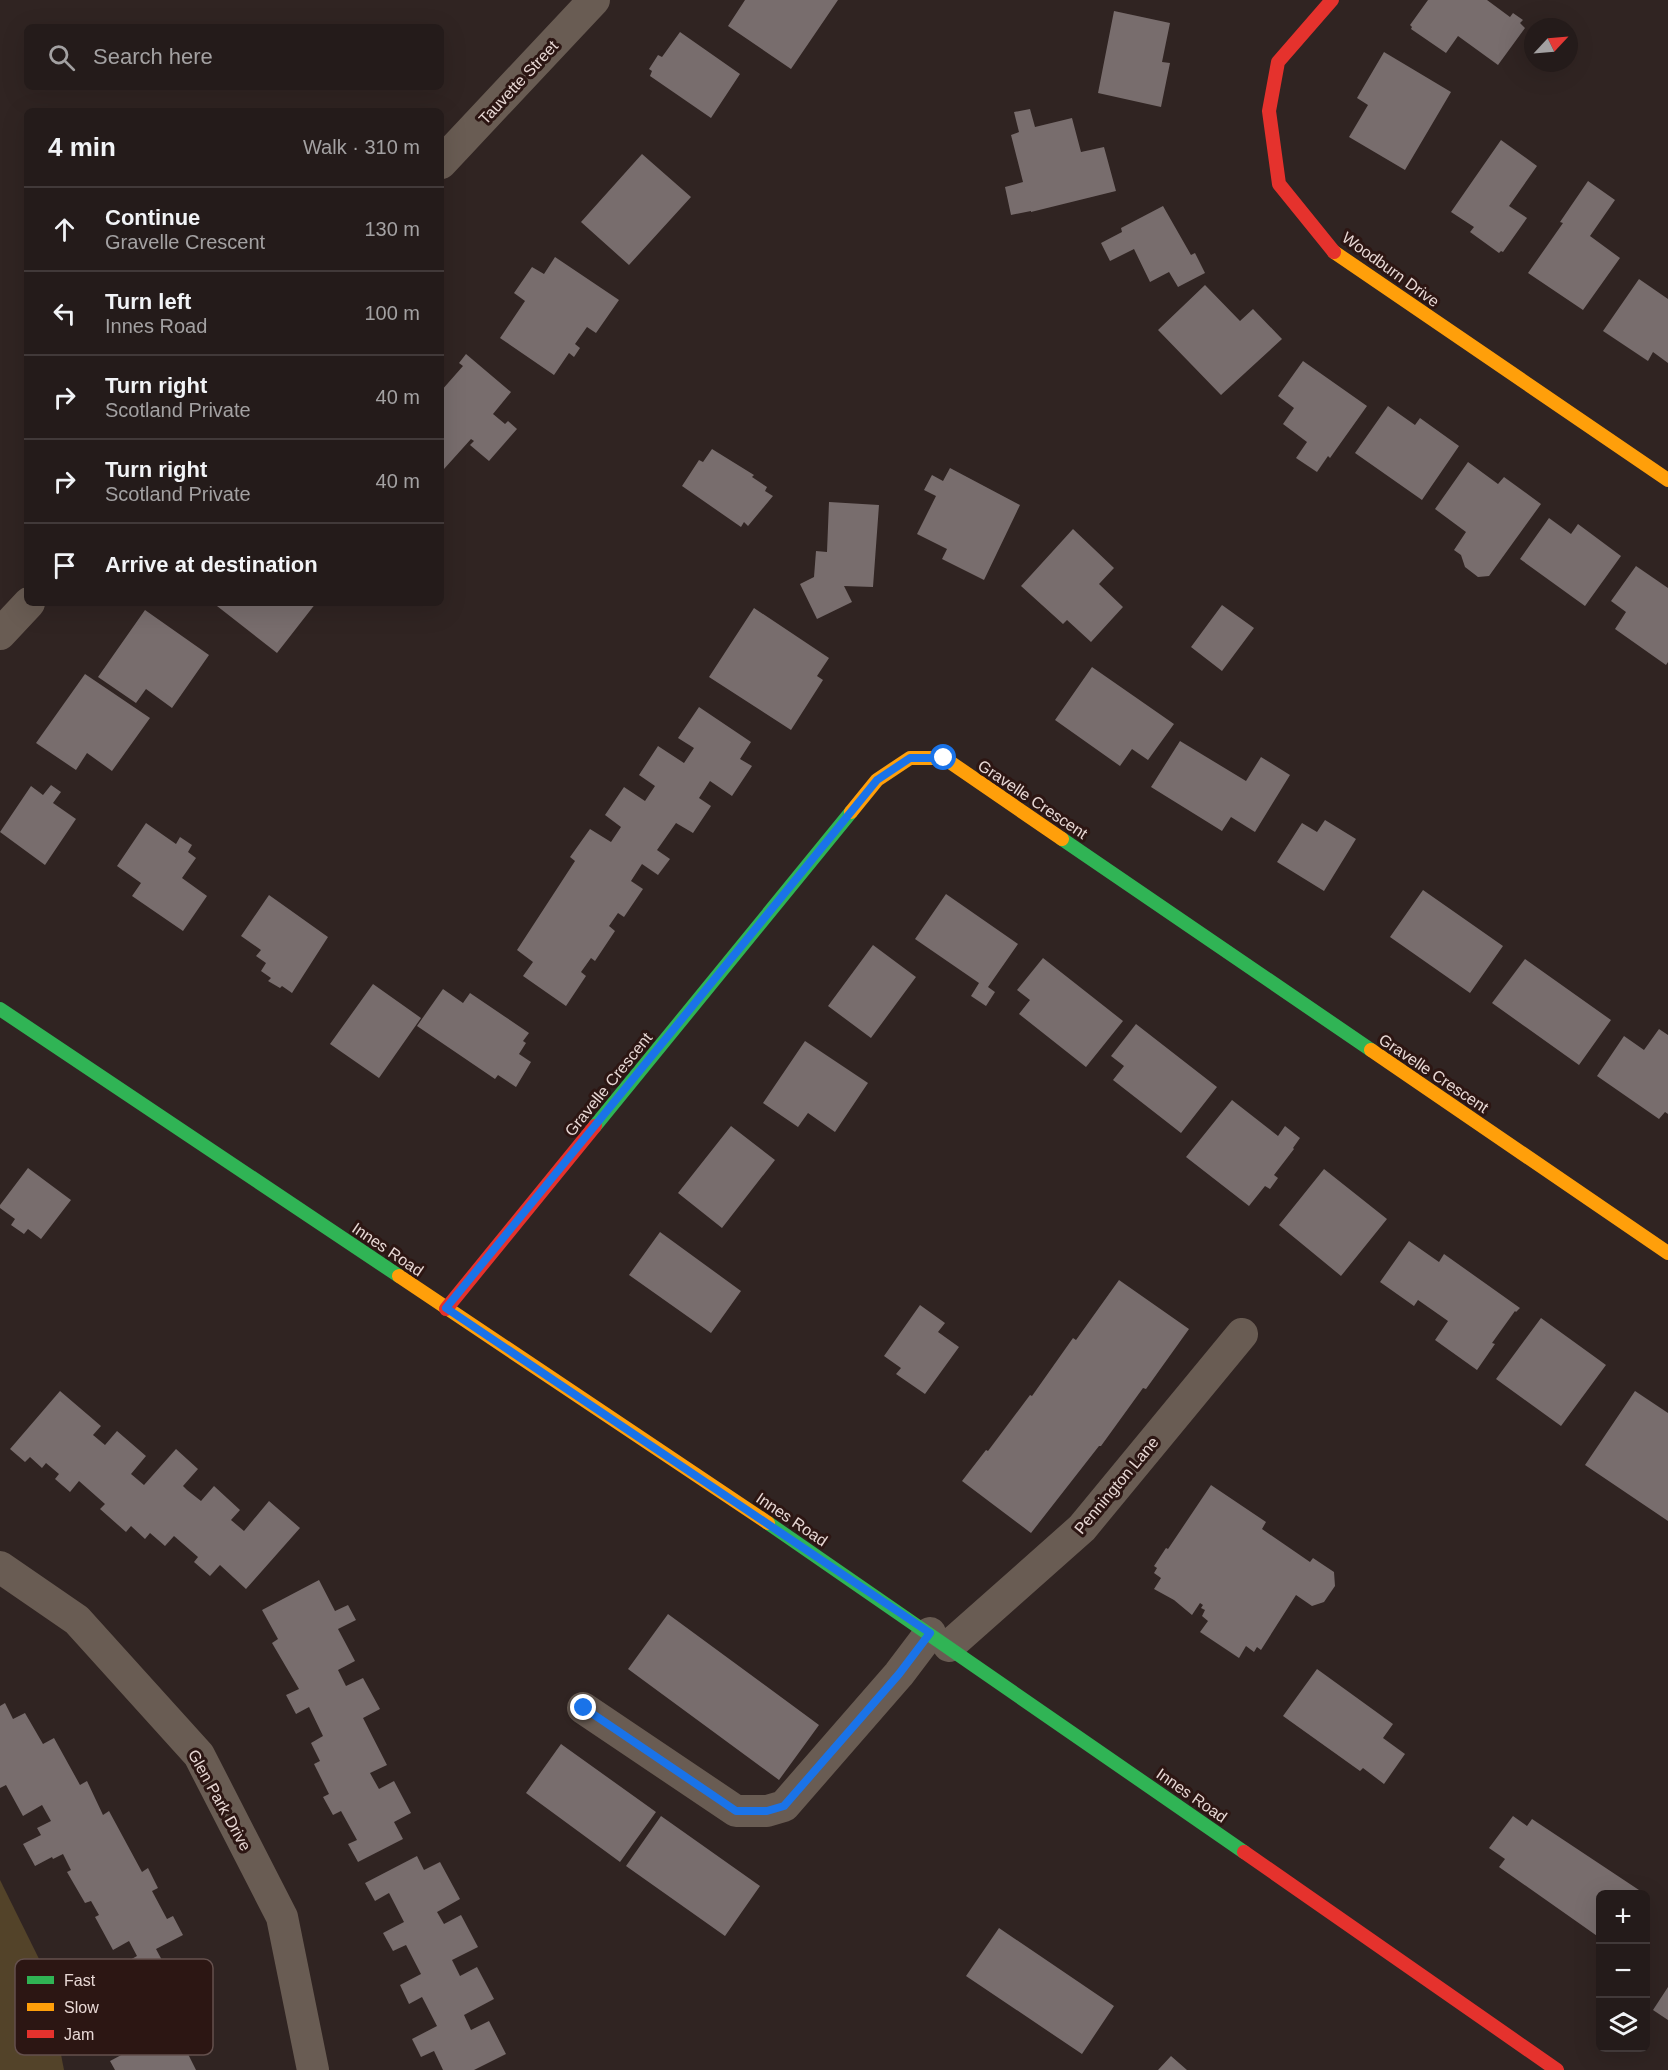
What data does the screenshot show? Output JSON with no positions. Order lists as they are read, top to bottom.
{
  "streets": {
    "street": [
      "Tauvette Street",
      "Woodburn Drive",
      "Gravelle Crescent",
      "Innes Road",
      "Pennington Lane",
      "Glen Park Drive"
    ]
  },
  "crossings": [
    ["Gravelle Crescent", "Innes Road"],
    ["Innes Road", "Pennington Lane"]
  ],
  "legend": ["Fast", "Slow", "Jam"],
  "north": "top right",
  "page": {
    "search": "Search here",
    "heading": ["4 min", "Walk · 310 m"],
    "list": [
      ["Continue", "Gravelle Crescent", "130 m"],
      ["Turn left", "Innes Road", "100 m"],
      ["Turn right", "Scotland Private", "40 m"],
      ["Turn right", "Scotland Private", "40 m"],
      "Arrive at destination"
    ],
    "map_buttons": ["+", "−"]
  }
}
